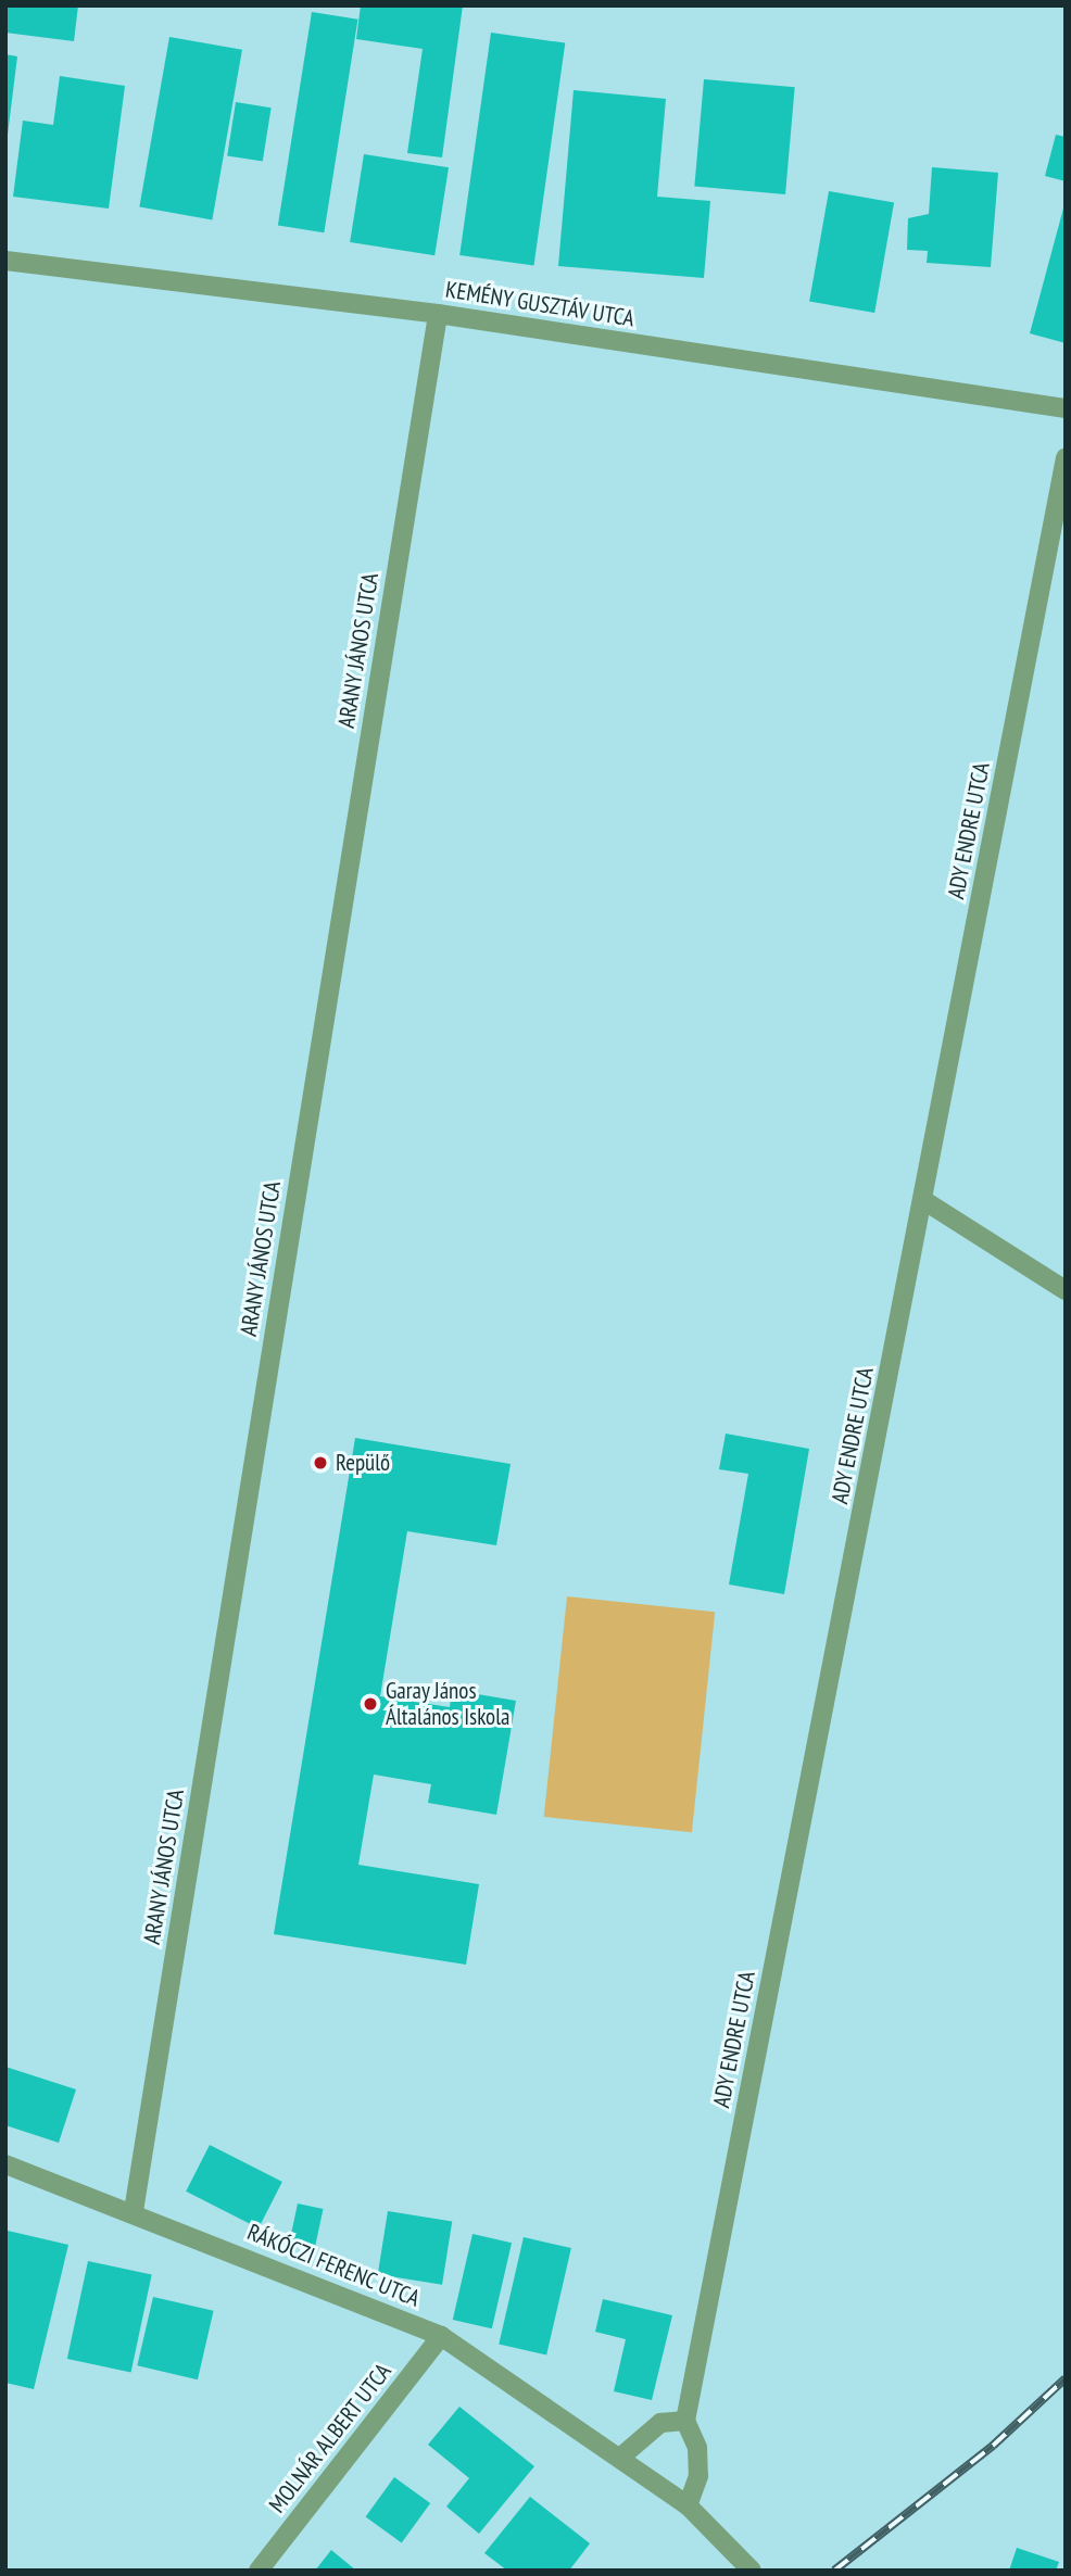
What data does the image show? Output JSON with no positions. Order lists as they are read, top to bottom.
{
  "streets": {
    "street": [
      "KEMÉNY GUSZTÁV UTCA",
      "ARANY JÁNOS UTCA",
      "ADY ENDRE UTCA",
      "RÁKÓCZI FERENC UTCA",
      "MOLNÁR ALBERT UTCA"
    ]
  },
  "crossings": [
    ["KEMÉNY GUSZTÁV UTCA", "ARANY JÁNOS UTCA"],
    ["ARANY JÁNOS UTCA", "RÁKÓCZI FERENC UTCA"],
    ["RÁKÓCZI FERENC UTCA", "MOLNÁR ALBERT UTCA"]
  ],
  "places": ["Repülő", "Garay János Általános Iskola"]
}
